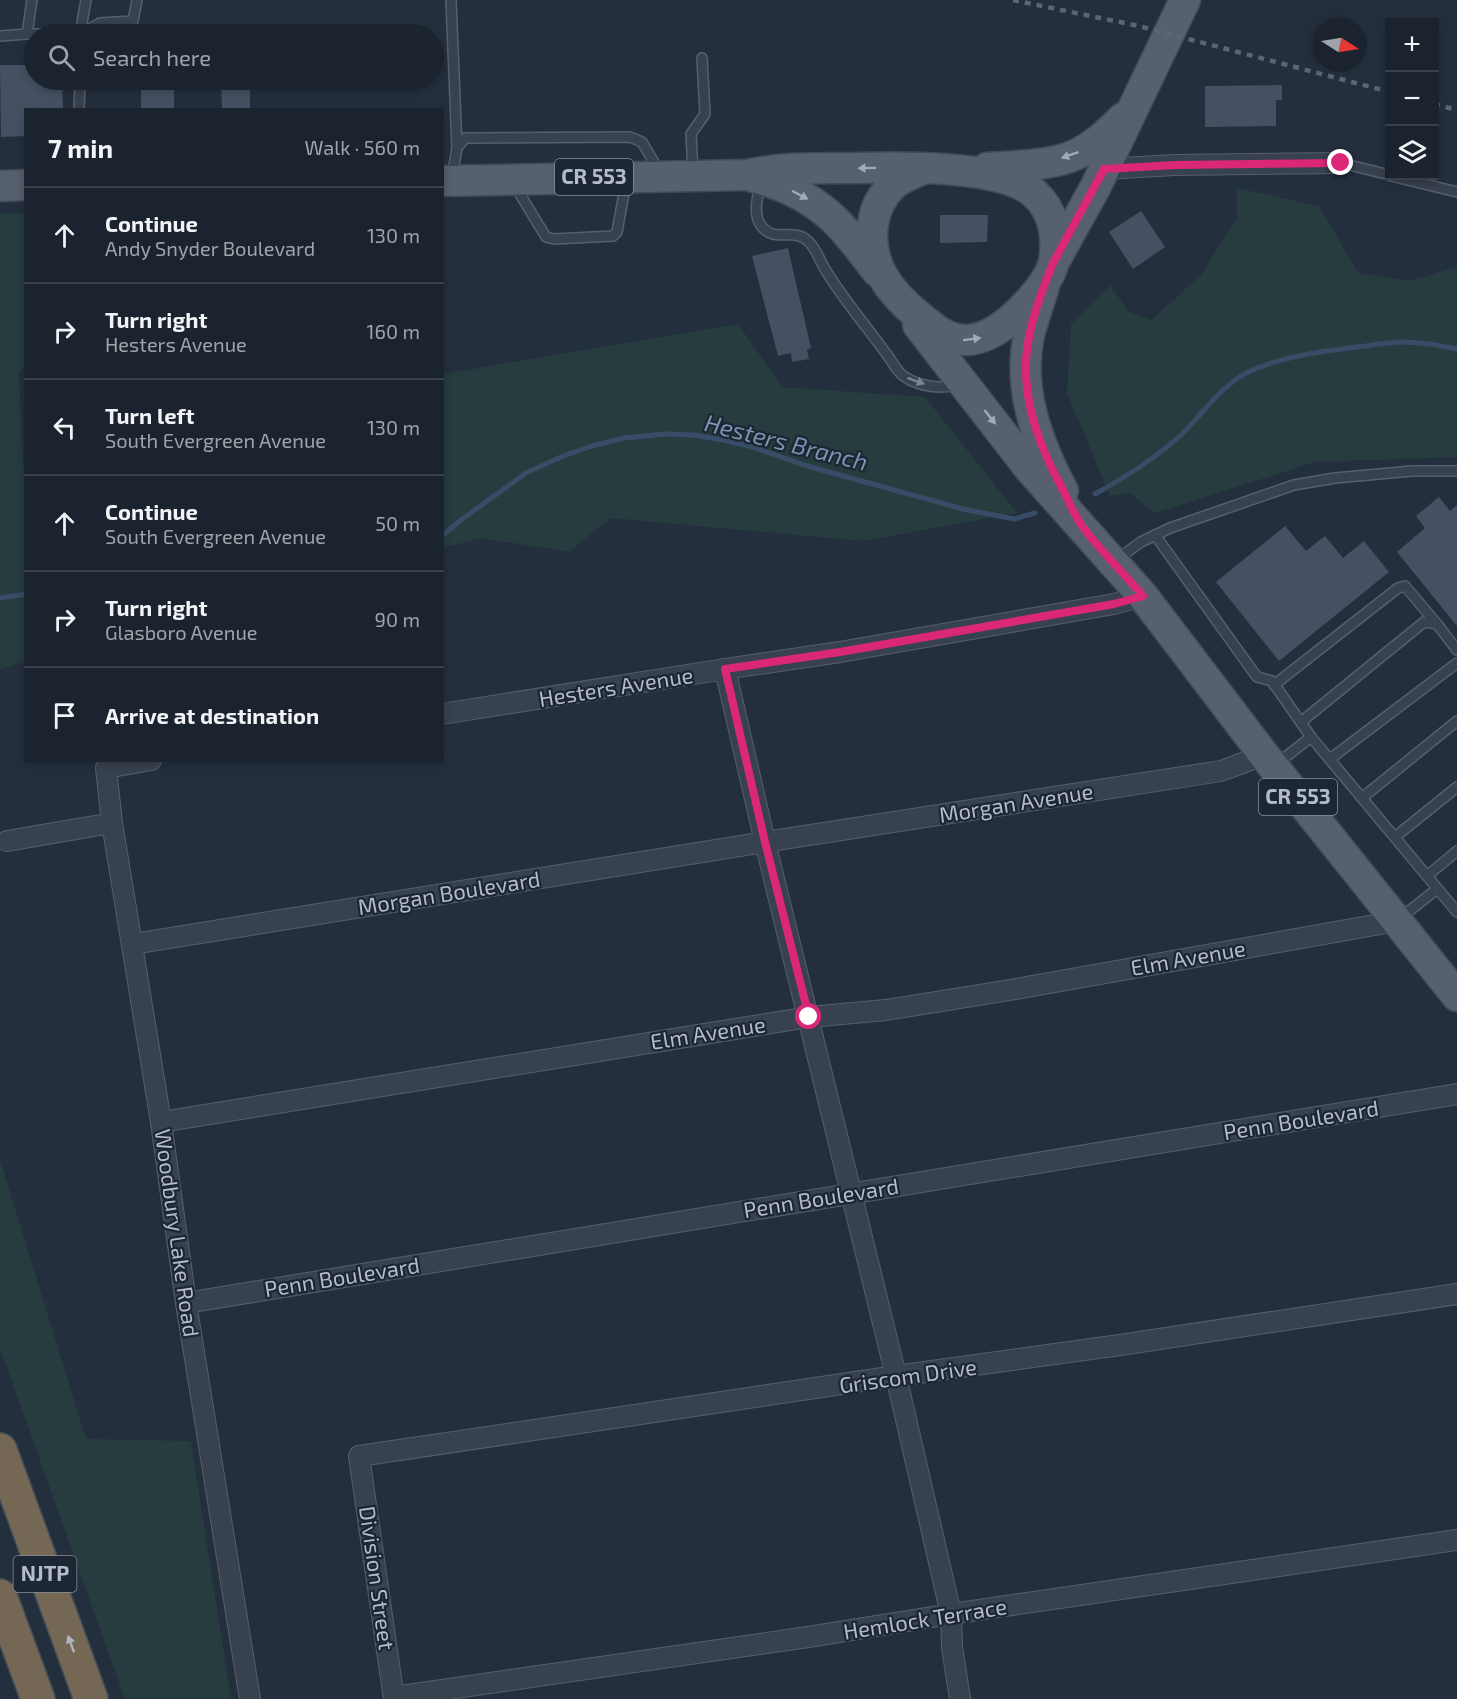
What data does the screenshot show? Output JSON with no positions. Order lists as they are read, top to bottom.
{
  "streets": {
    "highway": ["NJTP"],
    "main road": ["CR 553"],
    "street": [
      "Hesters Avenue",
      "Morgan Avenue",
      "Morgan Boulevard",
      "Elm Avenue",
      "Penn Boulevard",
      "Woodbury Lake Road",
      "Griscom Drive",
      "Division Street",
      "Hemlock Terrace"
    ]
  },
  "crossings": [
    ["CR 553", "Hesters Avenue"],
    ["CR 553", "Morgan Avenue"],
    ["CR 553", "Elm Avenue"],
    ["Morgan Avenue", "Morgan Boulevard"],
    ["Morgan Boulevard", "Woodbury Lake Road"],
    ["Elm Avenue", "Woodbury Lake Road"],
    ["Penn Boulevard", "Woodbury Lake Road"],
    ["Griscom Drive", "Division Street"],
    ["Division Street", "Hemlock Terrace"]
  ],
  "water": ["Hesters Branch"],
  "north": "right",
  "page": {
    "map_buttons": ["+", "−"],
    "search": "Search here",
    "heading": ["7 min", "Walk · 560 m"],
    "list": [
      ["Continue", "Andy Snyder Boulevard", "130 m"],
      ["Turn right", "Hesters Avenue", "160 m"],
      ["Turn left", "South Evergreen Avenue", "130 m"],
      ["Continue", "South Evergreen Avenue", "50 m"],
      ["Turn right", "Glasboro Avenue", "90 m"],
      "Arrive at destination"
    ]
  }
}
